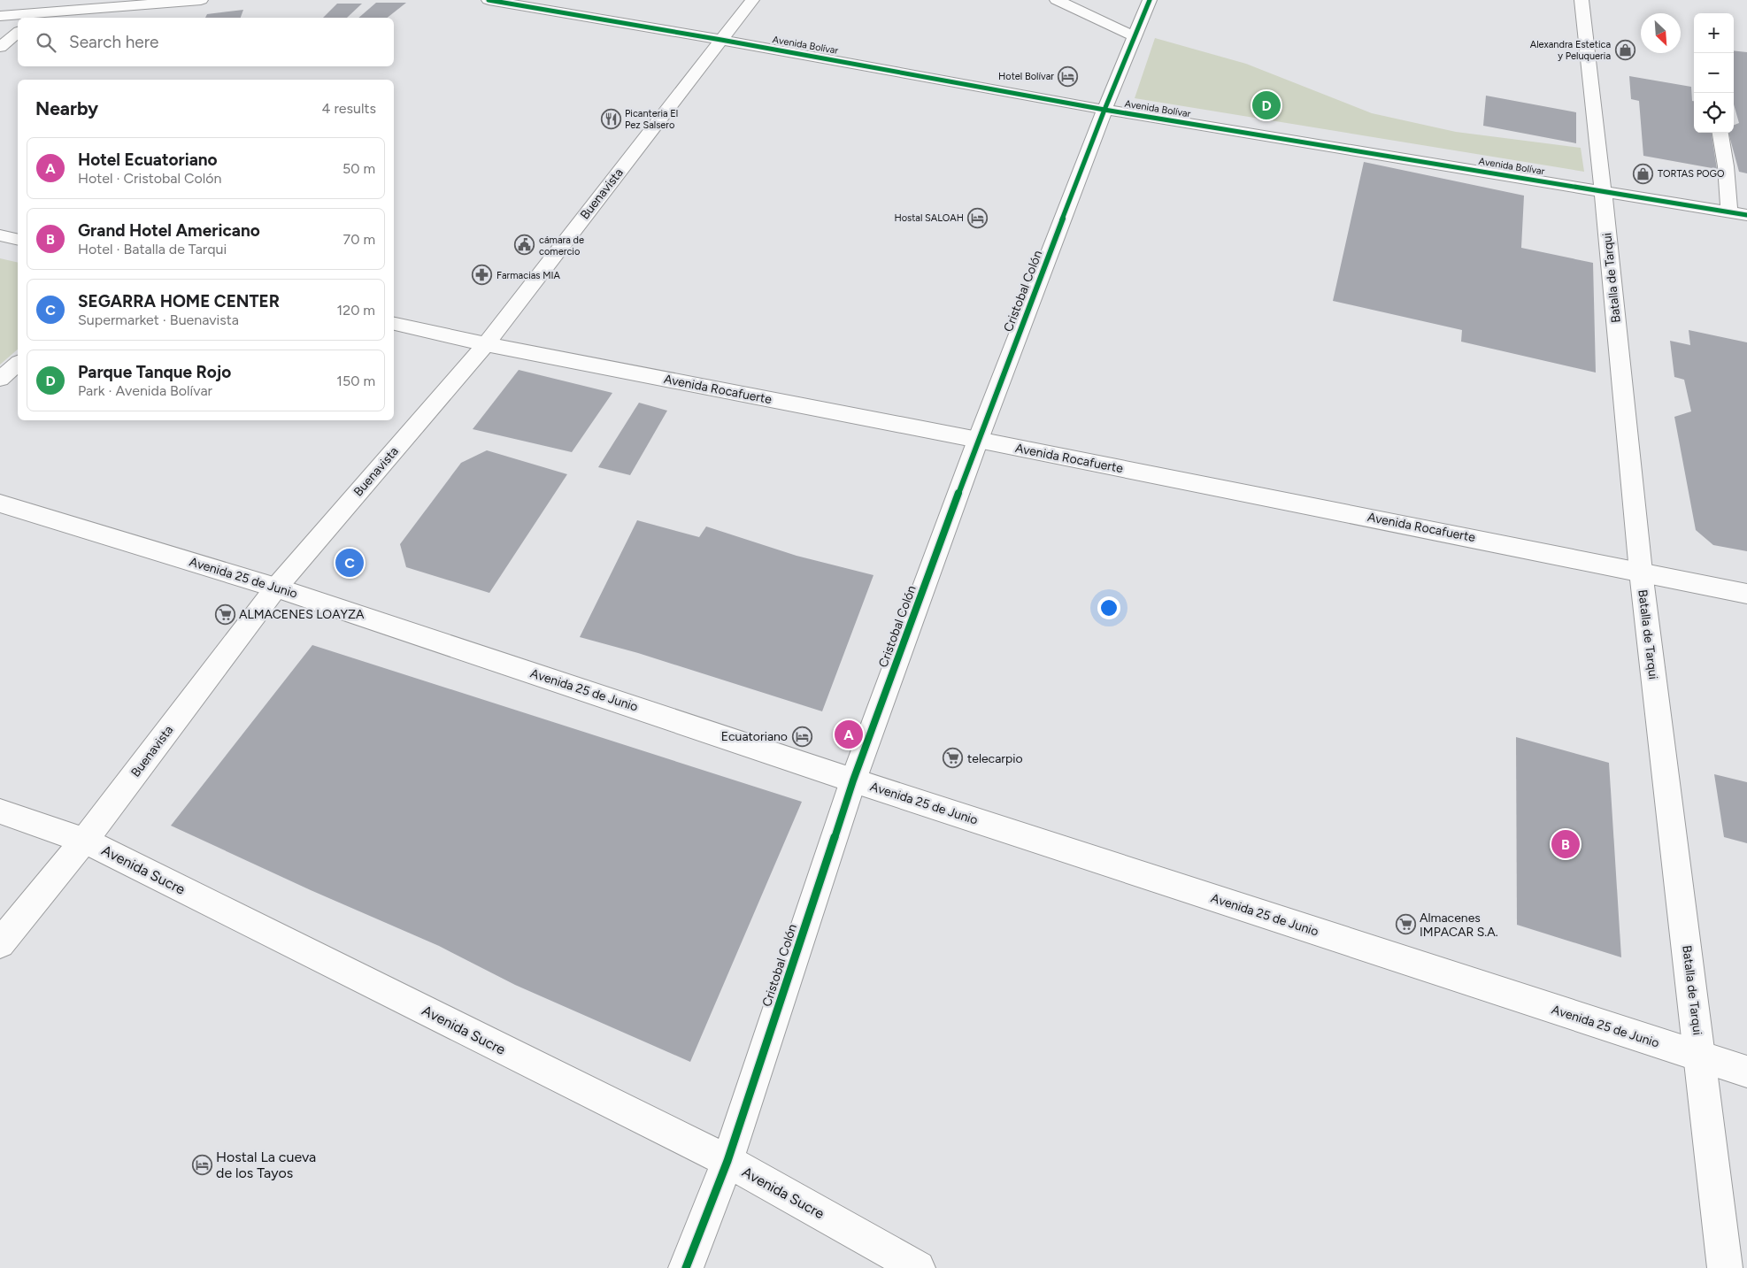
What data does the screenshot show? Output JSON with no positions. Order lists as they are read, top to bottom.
{
  "streets": {
    "street": [
      "Avenida Bolívar",
      "Buenavista",
      "Batalla de Tarqui",
      "Cristobal Colón",
      "Avenida Rocafuerte",
      "Avenida 25 de Junio",
      "Avenida Sucre"
    ]
  },
  "crossings": [
    ["Avenida Bolívar", "Buenavista"],
    ["Avenida Bolívar", "Batalla de Tarqui"],
    ["Avenida Bolívar", "Cristobal Colón"],
    ["Buenavista", "Avenida Rocafuerte"],
    ["Buenavista", "Avenida 25 de Junio"],
    ["Buenavista", "Avenida Sucre"],
    ["Batalla de Tarqui", "Avenida Rocafuerte"],
    ["Batalla de Tarqui", "Avenida 25 de Junio"],
    ["Cristobal Colón", "Avenida Rocafuerte"],
    ["Cristobal Colón", "Avenida 25 de Junio"],
    ["Cristobal Colón", "Avenida Sucre"]
  ],
  "places": {
    "shop": ["Alexandra Estetica y Peluqueria", "TORTAS POGO"],
    "hotel": [
      "Hotel Bolívar",
      "Hostal SALOAH",
      "Ecuatoriano",
      "Hostal La cueva de los Tayos"
    ],
    "restaurant": ["Picanteria El Pez Salsero"],
    "public building": ["cámara de comercio"],
    "pharmacy": ["Farmacias MIA"],
    "supermarket": ["ALMACENES LOAYZA", "telecarpio", "Almacenes IMPACAR S.A."]
  },
  "north": "bottom right",
  "page": {
    "map_buttons": ["+", "−"],
    "search": "Search here",
    "heading": ["Nearby", "4 results"],
    "pins": [
      "D",
      "C",
      "A",
      "B"
    ],
    "list": [
      {
        "mark": "A",
        "name": "Hotel Ecuatoriano",
        "note": "Hotel · Cristobal Colón",
        "value": "50 m"
      },
      {
        "mark": "B",
        "name": "Grand Hotel Americano",
        "note": "Hotel · Batalla de Tarqui",
        "value": "70 m"
      },
      {
        "mark": "C",
        "name": "SEGARRA HOME CENTER",
        "note": "Supermarket · Buenavista",
        "value": "120 m"
      },
      {
        "mark": "D",
        "name": "Parque Tanque Rojo",
        "note": "Park · Avenida Bolívar",
        "value": "150 m"
      }
    ]
  }
}
